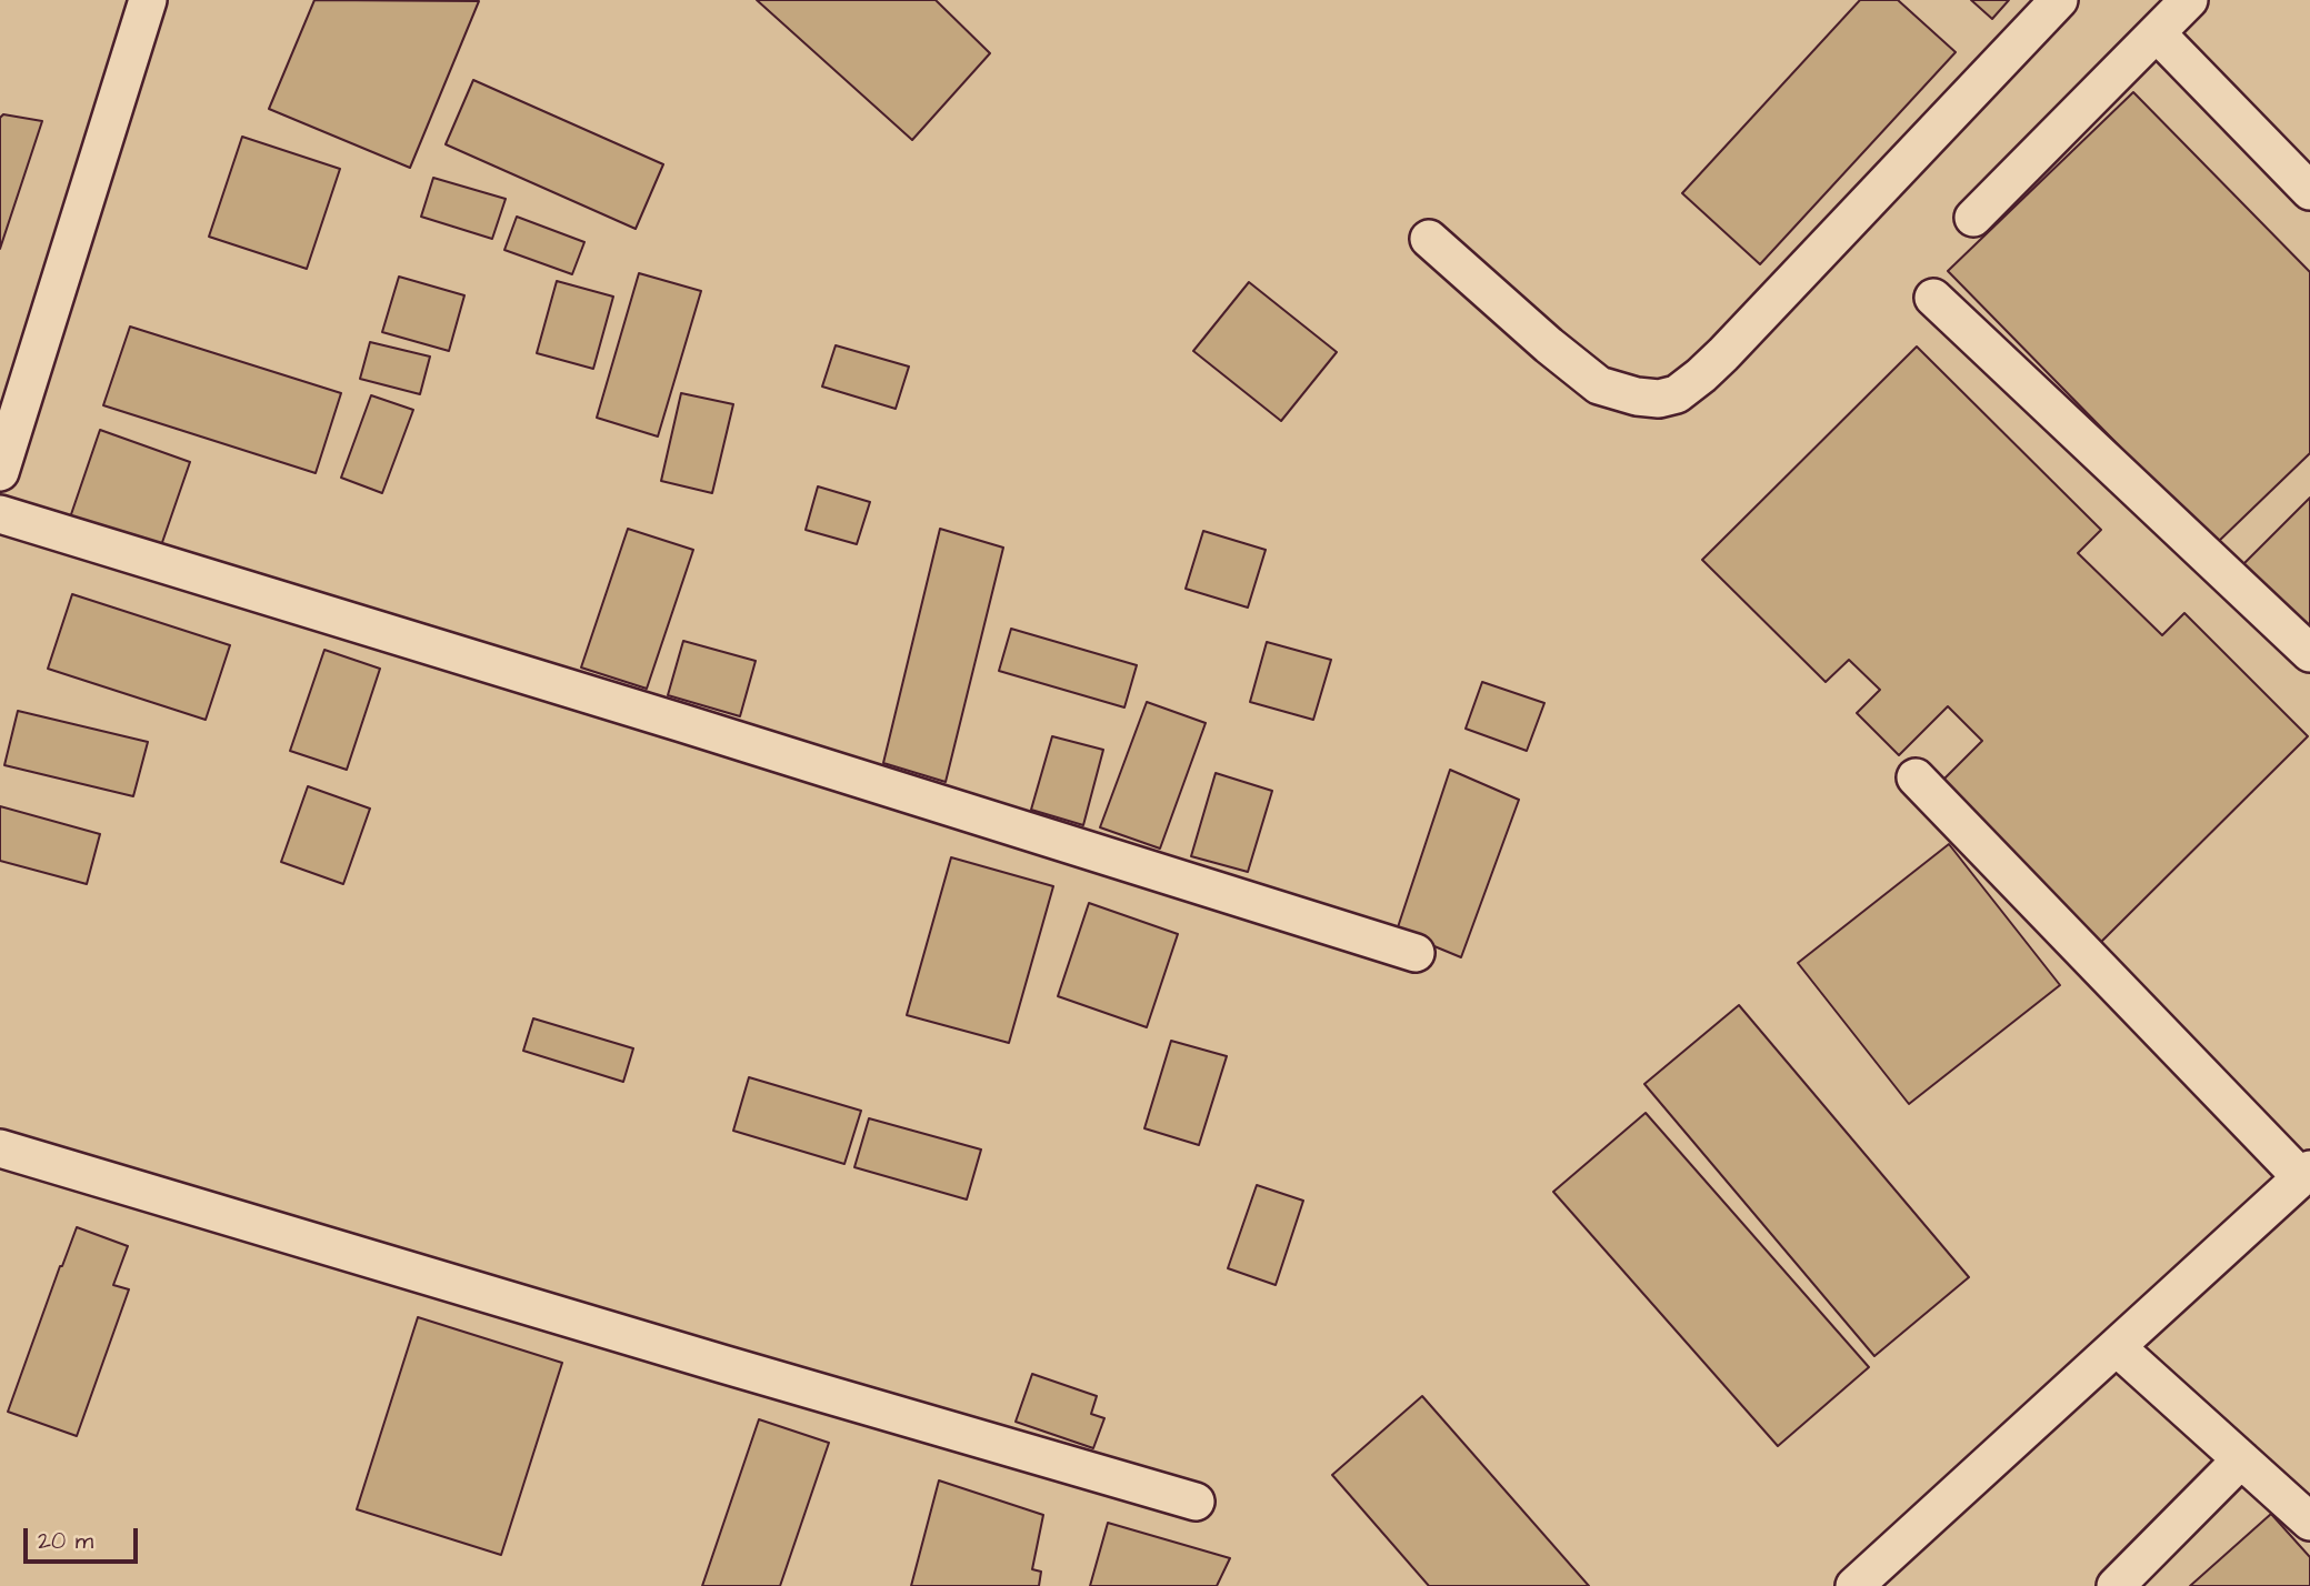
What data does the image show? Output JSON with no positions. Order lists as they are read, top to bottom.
{
  "scale_bar": "20 m"
}
